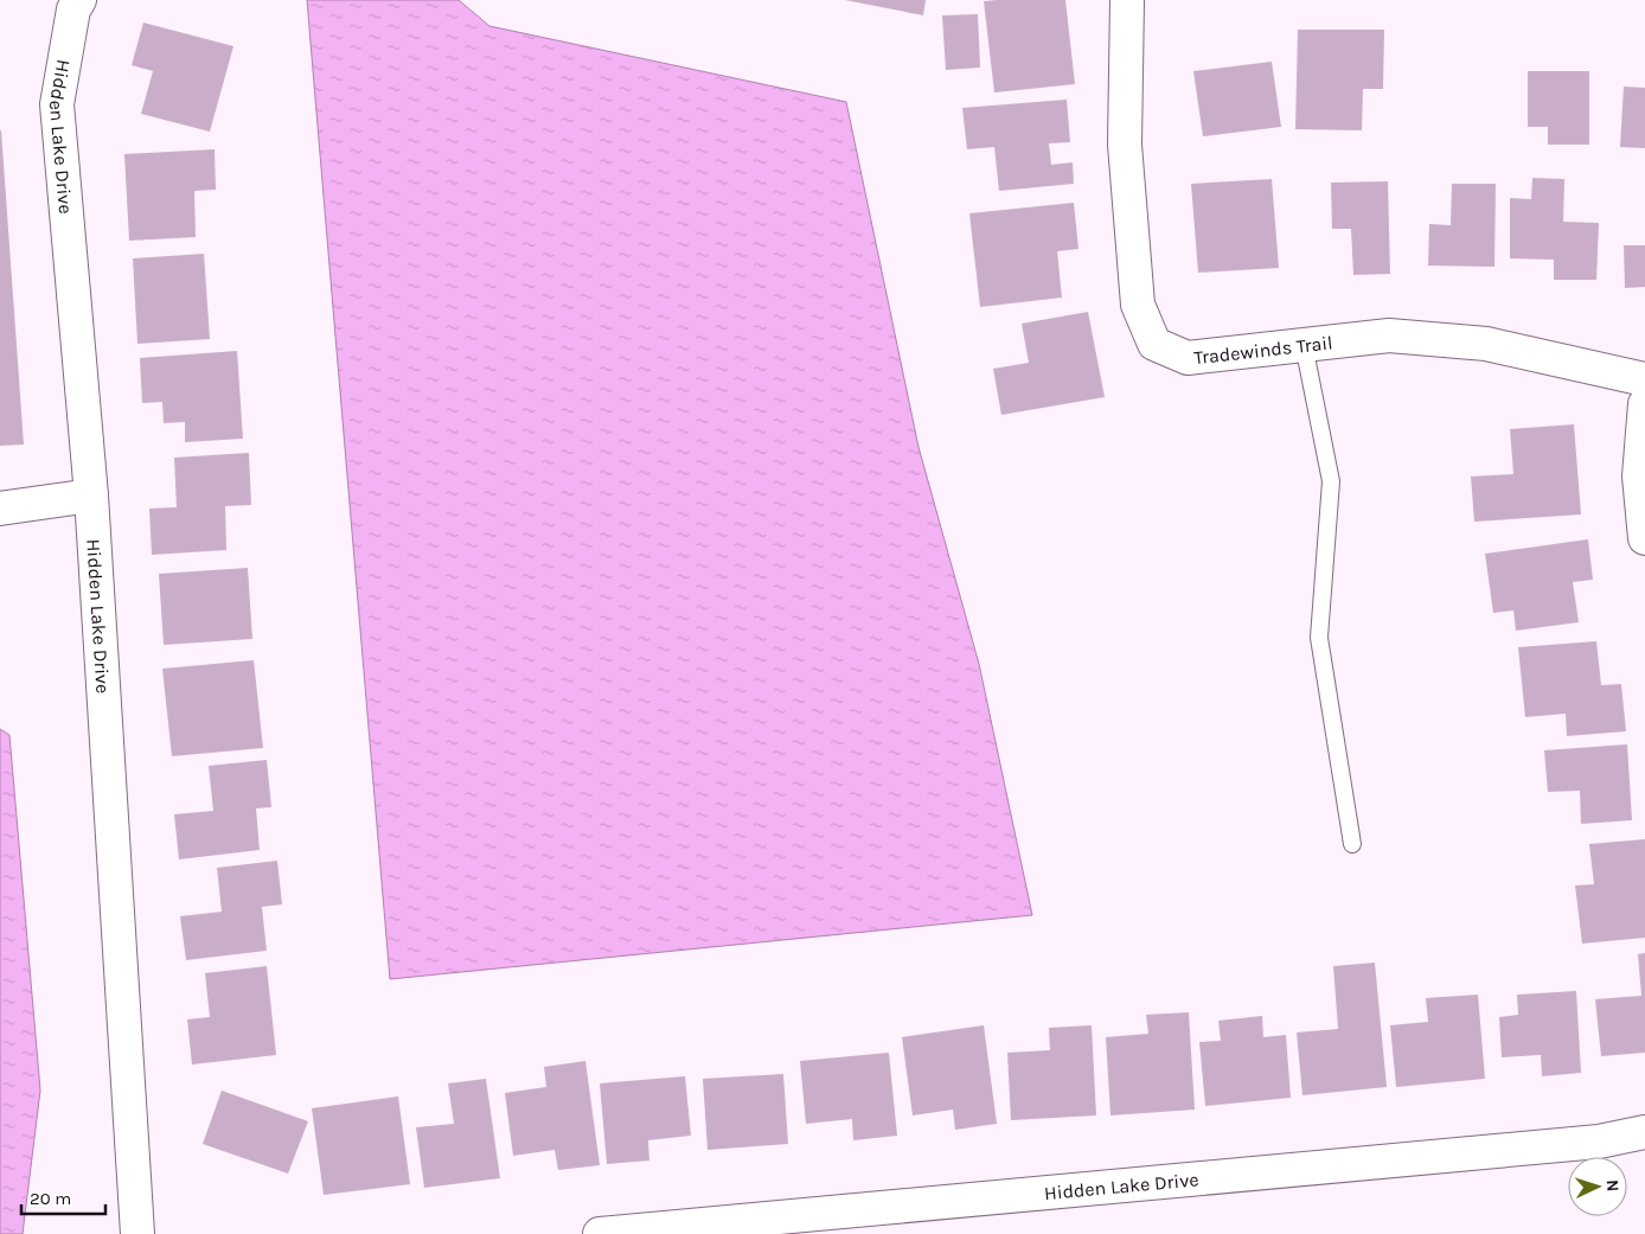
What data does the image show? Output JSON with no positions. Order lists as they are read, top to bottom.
{
  "streets": {
    "street": ["Hidden Lake Drive", "Tradewinds Trail"]
  },
  "scale_bar": "20 m",
  "north": "right"
}
